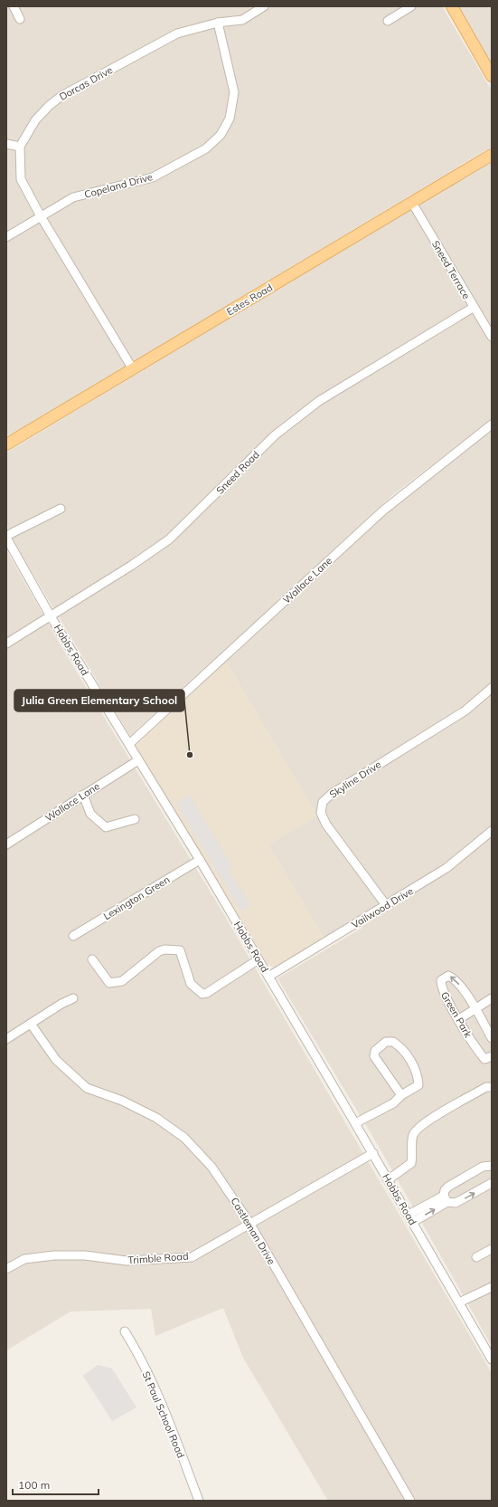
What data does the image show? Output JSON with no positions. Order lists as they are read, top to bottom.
{
  "streets": {
    "main road": ["Estes Road"],
    "street": [
      "Dorcas Drive",
      "Copeland Drive",
      "Sneed Terrace",
      "Sneed Road",
      "Wallace Lane",
      "Hobbs Road",
      "Skyline Drive",
      "Lexington Green",
      "Vailwood Drive",
      "Green Park",
      "Castleman Drive",
      "Trimble Road",
      "St Paul School Road"
    ]
  },
  "crossings": [
    ["Dorcas Drive", "Copeland Drive"],
    ["Sneed Terrace", "Estes Road"],
    ["Sneed Terrace", "Sneed Road"],
    ["Sneed Road", "Hobbs Road"],
    ["Wallace Lane", "Hobbs Road"],
    ["Hobbs Road", "Lexington Green"],
    ["Hobbs Road", "Vailwood Drive"],
    ["Hobbs Road", "Trimble Road"],
    ["Skyline Drive", "Vailwood Drive"],
    ["Castleman Drive", "Trimble Road"]
  ],
  "places": ["Julia Green Elementary School"],
  "scale_bar": "100 m"
}
